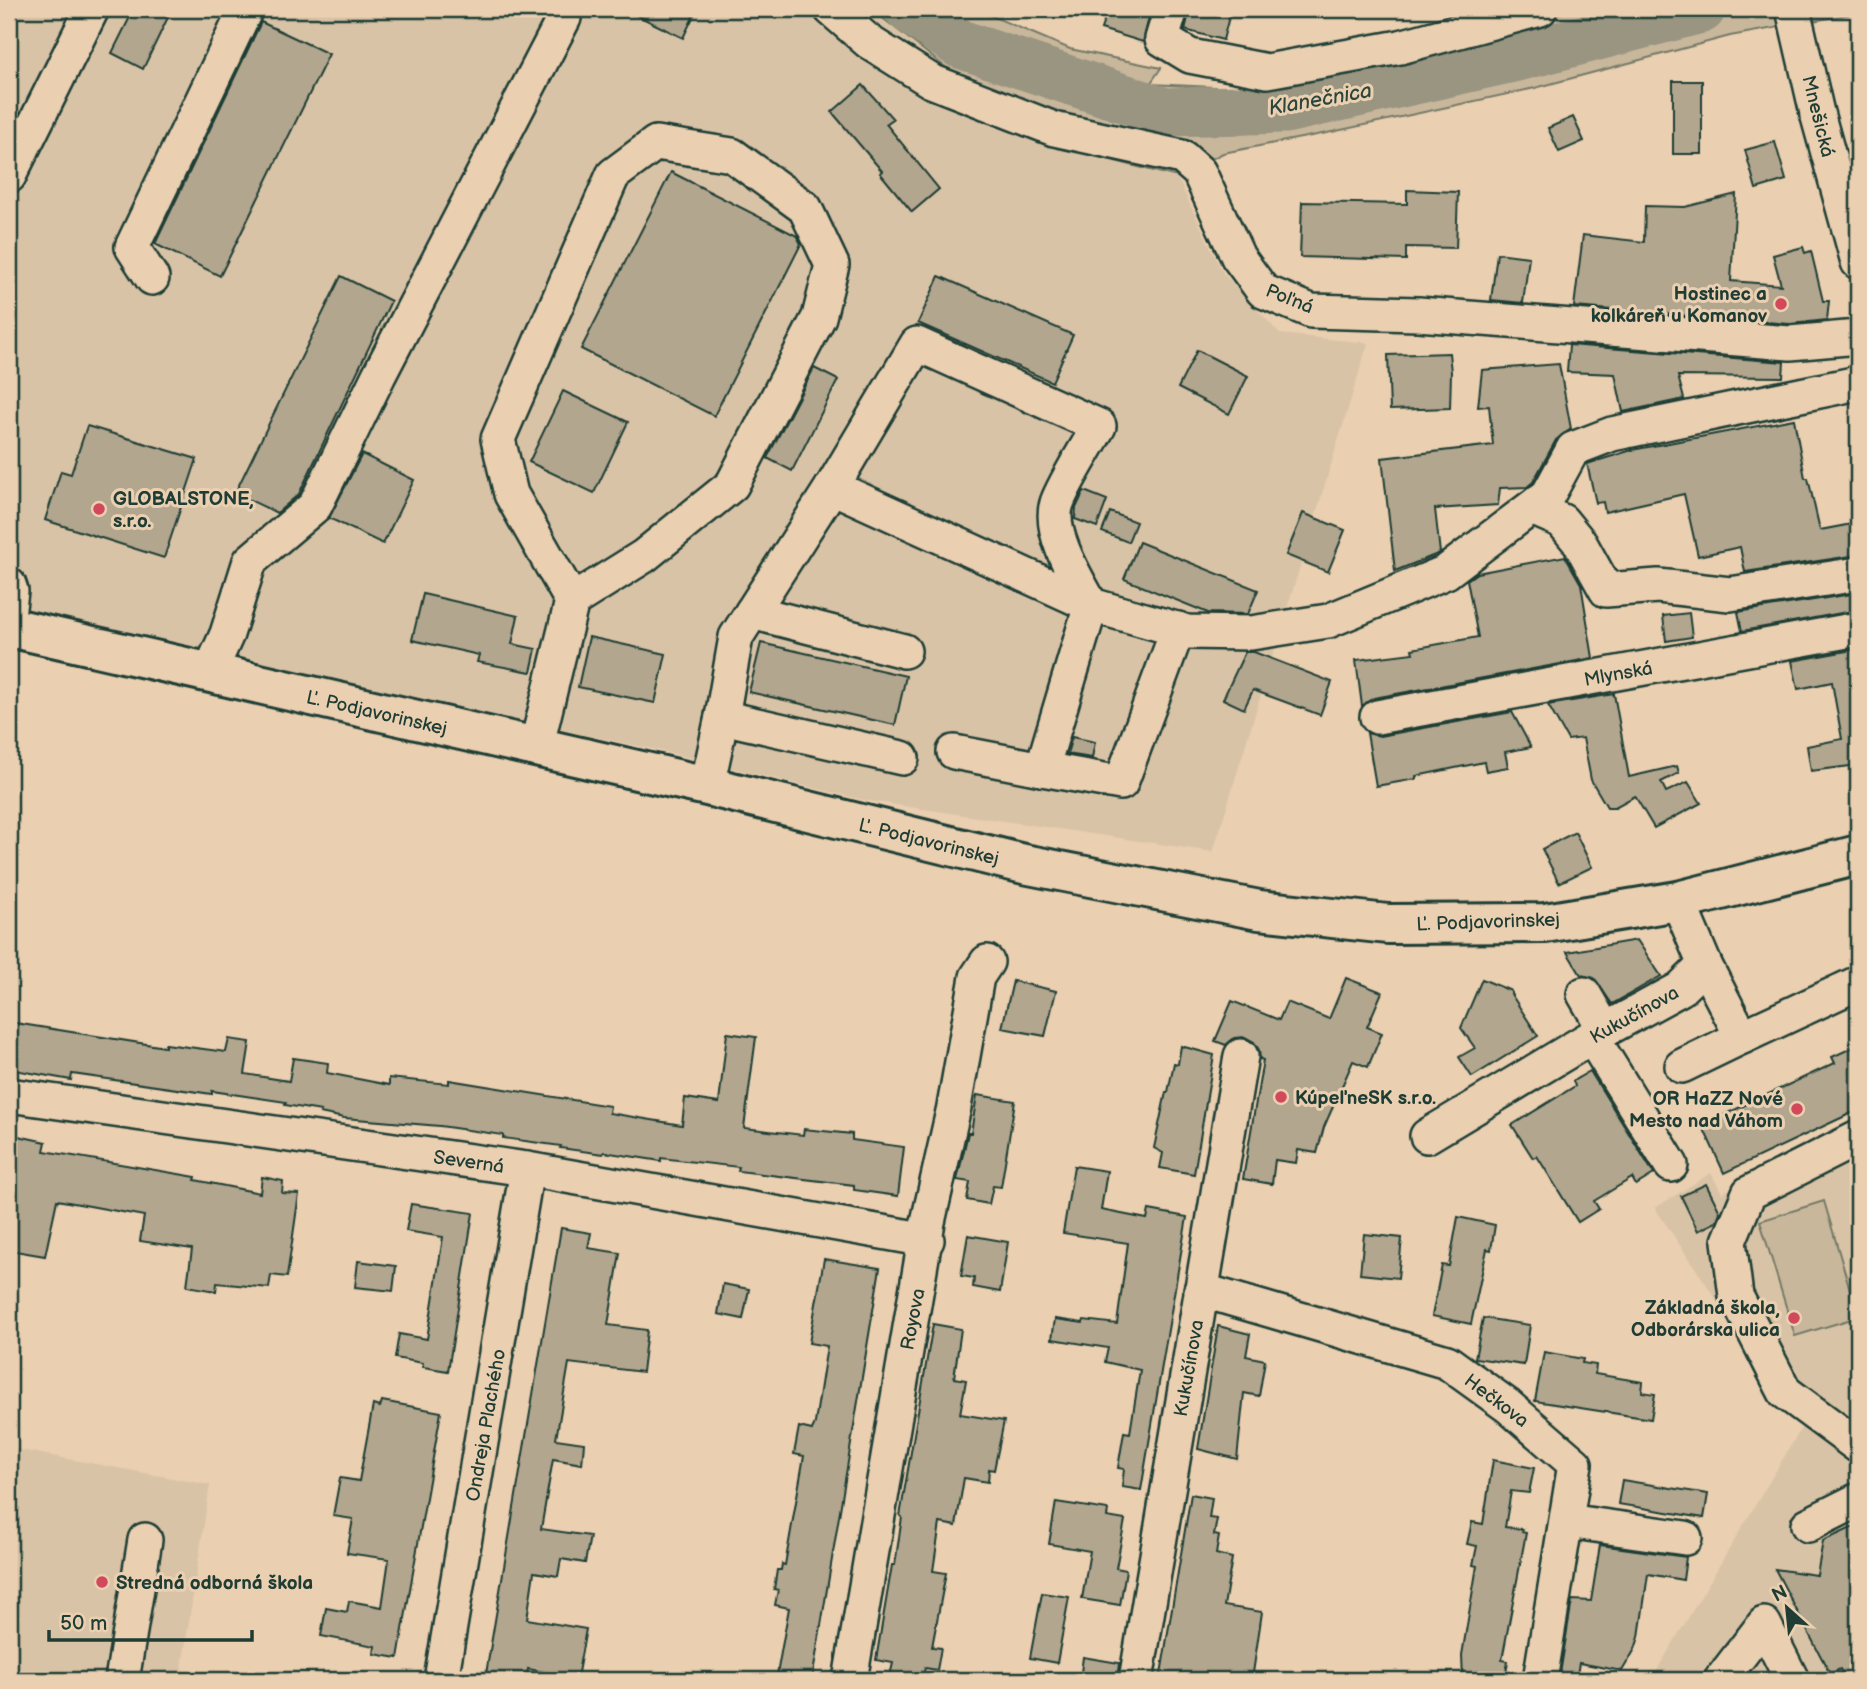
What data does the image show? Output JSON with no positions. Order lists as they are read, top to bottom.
{
  "streets": {
    "main road": ["Ľ. Podjavorinskej"],
    "street": [
      "Mnešická",
      "Poľná",
      "Mlynská",
      "Kukučínova",
      "Severná",
      "Royova",
      "Hečkova",
      "Ondreja Plachého"
    ]
  },
  "crossings": [
    ["Kukučínova", "Hečkova"],
    ["Severná", "Royova"],
    ["Severná", "Ondreja Plachého"]
  ],
  "water": ["Klanečnica"],
  "places": [
    "Hostinec a kolkáreň u Komanov",
    "GLOBALSTONE, s.r.o.",
    "KúpeľneSK s.r.o.",
    "OR HaZZ Nové Mesto nad Váhom",
    "Základná škola, Odborárska ulica",
    "Stredná odborná škola"
  ],
  "scale_bar": "50 m",
  "north": "top left"
}
